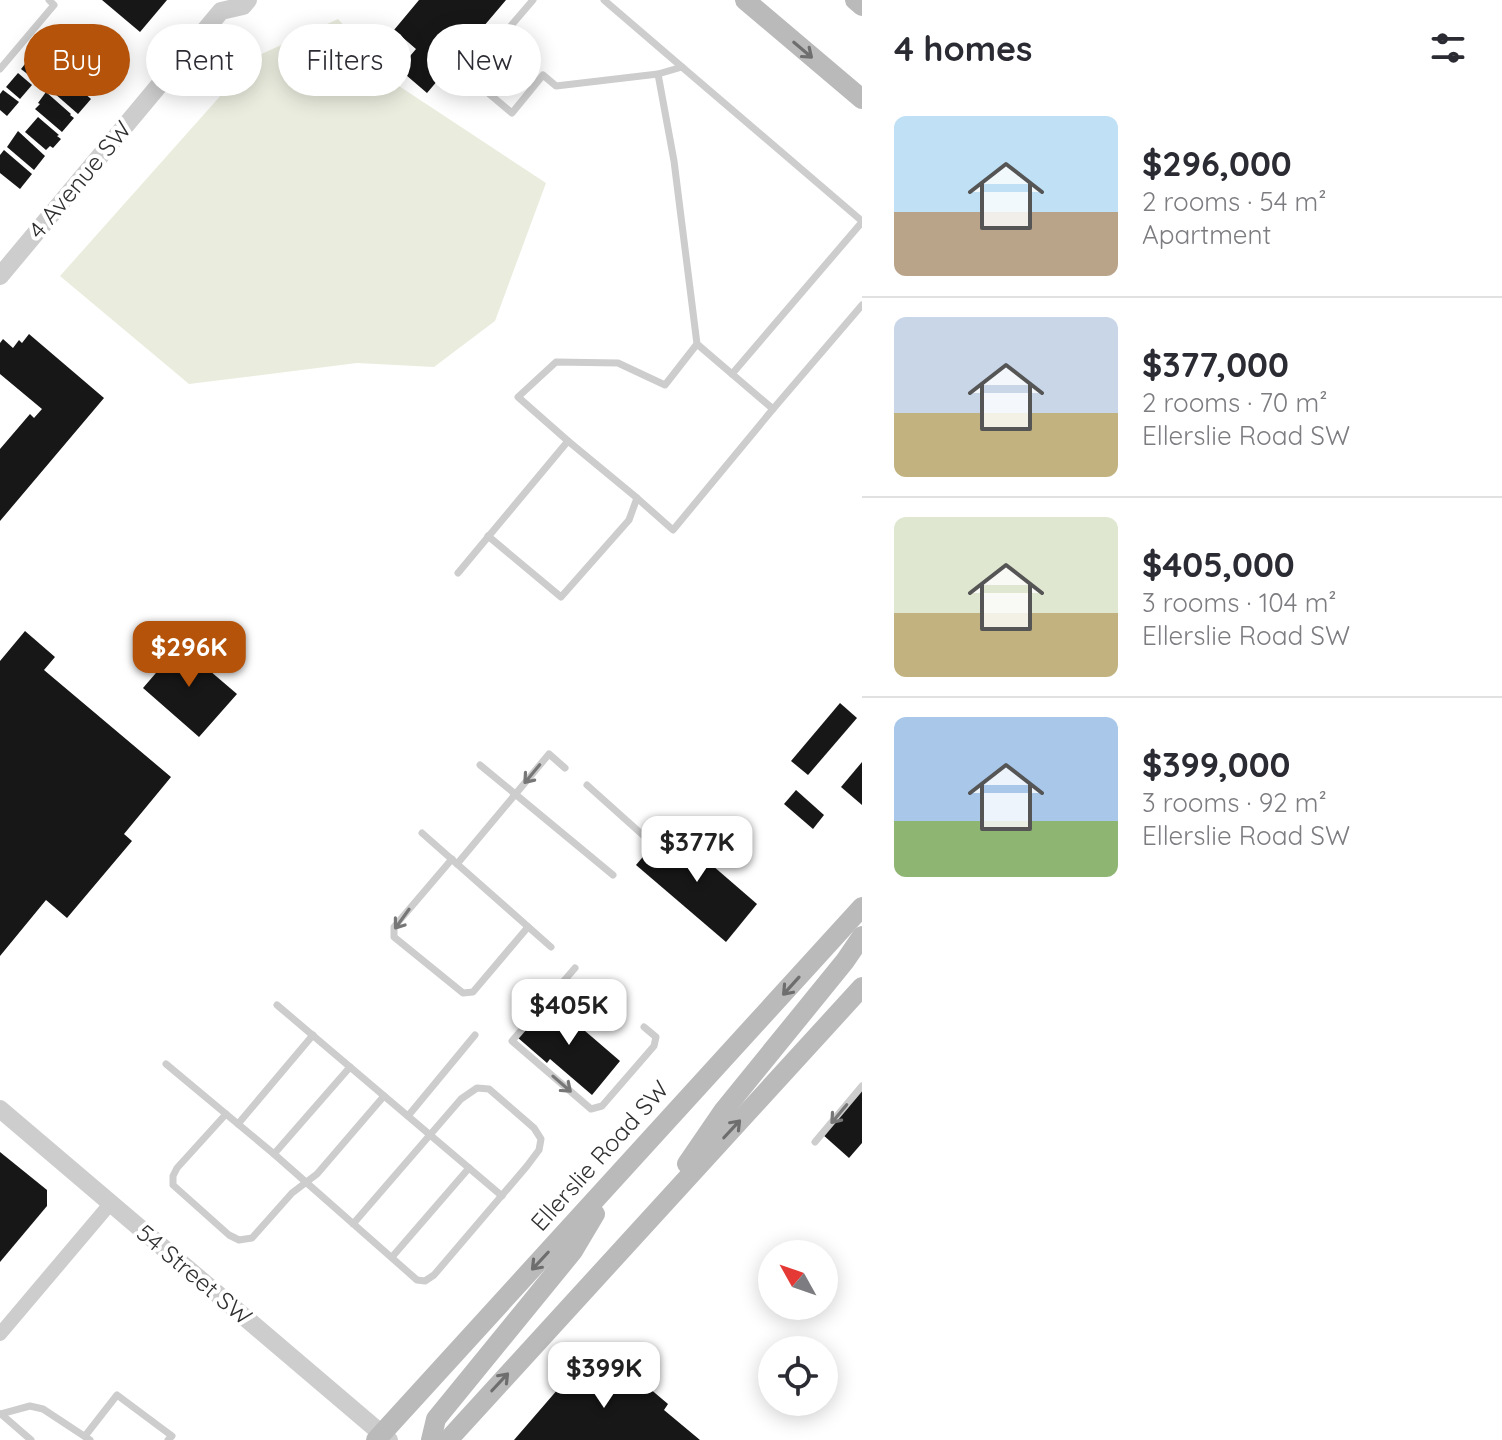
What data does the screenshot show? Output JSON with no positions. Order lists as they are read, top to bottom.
{
  "streets": {
    "main road": ["Ellerslie Road SW"],
    "street": ["4 Avenue SW", "54 Street SW"]
  },
  "crossings": [
    ["Ellerslie Road SW", "54 Street SW"]
  ],
  "north": "top left",
  "page": {
    "heading": "4 homes",
    "chip": [
      "Buy",
      "Rent",
      "Filters",
      "New"
    ],
    "list": [
      {
        "name": "$296,000",
        "note": "2 rooms · 54 m² · Apartment"
      },
      {
        "name": "$377,000",
        "note": "2 rooms · 70 m² · Ellerslie Road SW"
      },
      {
        "name": "$405,000",
        "note": "3 rooms · 104 m² · Ellerslie Road SW"
      },
      {
        "name": "$399,000",
        "note": "3 rooms · 92 m² · Ellerslie Road SW"
      }
    ],
    "price": [
      "$296K",
      "$377K",
      "$405K",
      "$399K"
    ]
  }
}
